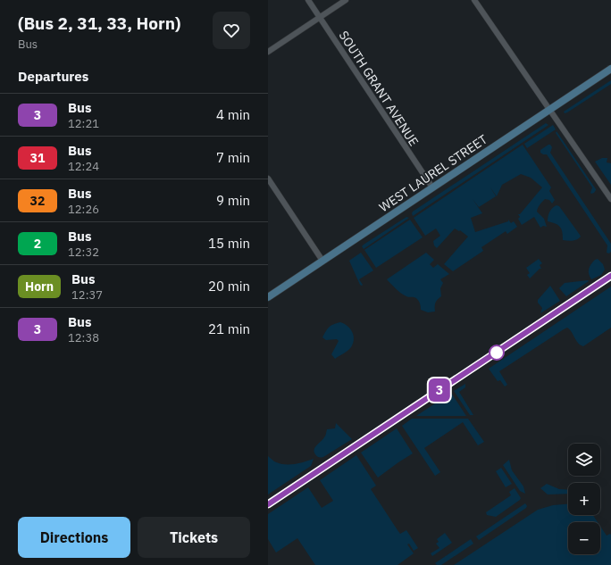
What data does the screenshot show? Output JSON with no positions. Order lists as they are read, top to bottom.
{
  "streets": {
    "main road": ["WEST LAUREL STREET"],
    "street": ["SOUTH GRANT AVENUE"]
  },
  "crossings": [
    ["SOUTH GRANT AVENUE", "WEST LAUREL STREET"]
  ],
  "lines": ["bus line 3"],
  "page": {
    "heading": [
      ["(Bus 2, 31, 33, Horn)", "Bus"],
      "Departures"
    ],
    "on_map": "3",
    "list": [
      {
        "mark": "3",
        "name": "Bus",
        "note": "12:21",
        "value": "4 min"
      },
      {
        "mark": "31",
        "name": "Bus",
        "note": "12:24",
        "value": "7 min"
      },
      {
        "mark": "32",
        "name": "Bus",
        "note": "12:26",
        "value": "9 min"
      },
      {
        "mark": "2",
        "name": "Bus",
        "note": "12:32",
        "value": "15 min"
      },
      {
        "mark": "Horn",
        "name": "Bus",
        "note": "12:37",
        "value": "20 min"
      },
      {
        "mark": "3",
        "name": "Bus",
        "note": "12:38",
        "value": "21 min"
      }
    ],
    "map_buttons": ["+", "−"],
    "buttons": ["Directions", "Tickets"]
  }
}
